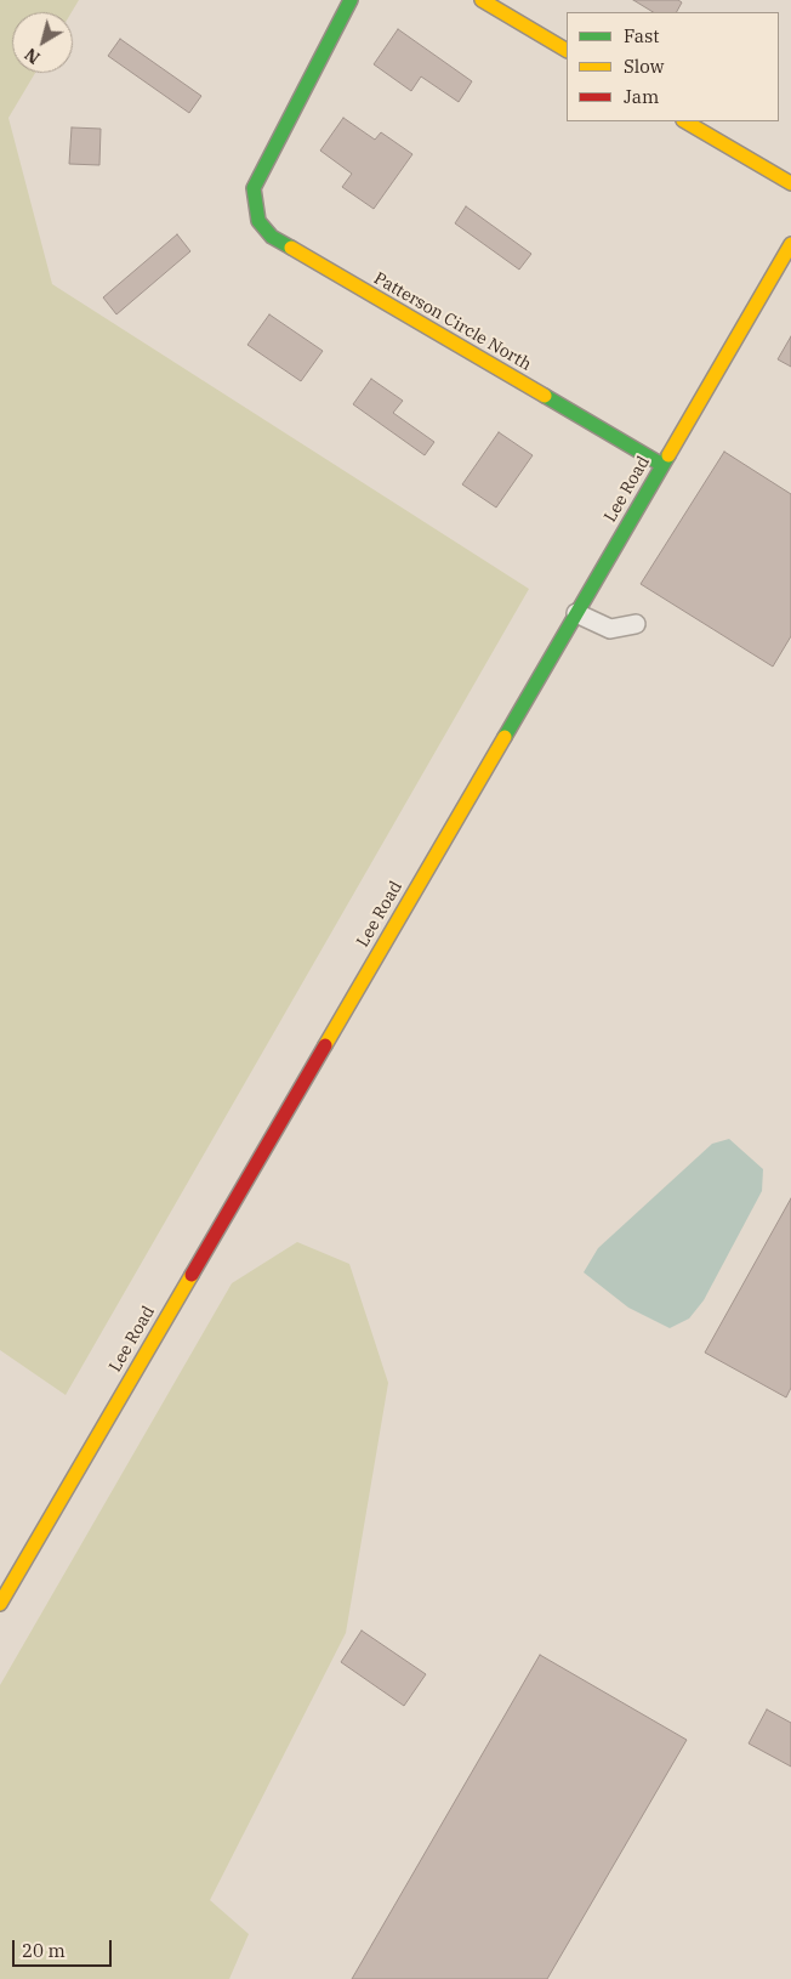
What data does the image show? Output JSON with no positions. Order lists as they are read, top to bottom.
{
  "streets": {
    "street": ["Patterson Circle North", "Lee Road"]
  },
  "crossings": [
    ["Patterson Circle North", "Lee Road"]
  ],
  "legend": ["Fast", "Slow", "Jam"],
  "scale_bar": "20 m",
  "north": "bottom left"
}
